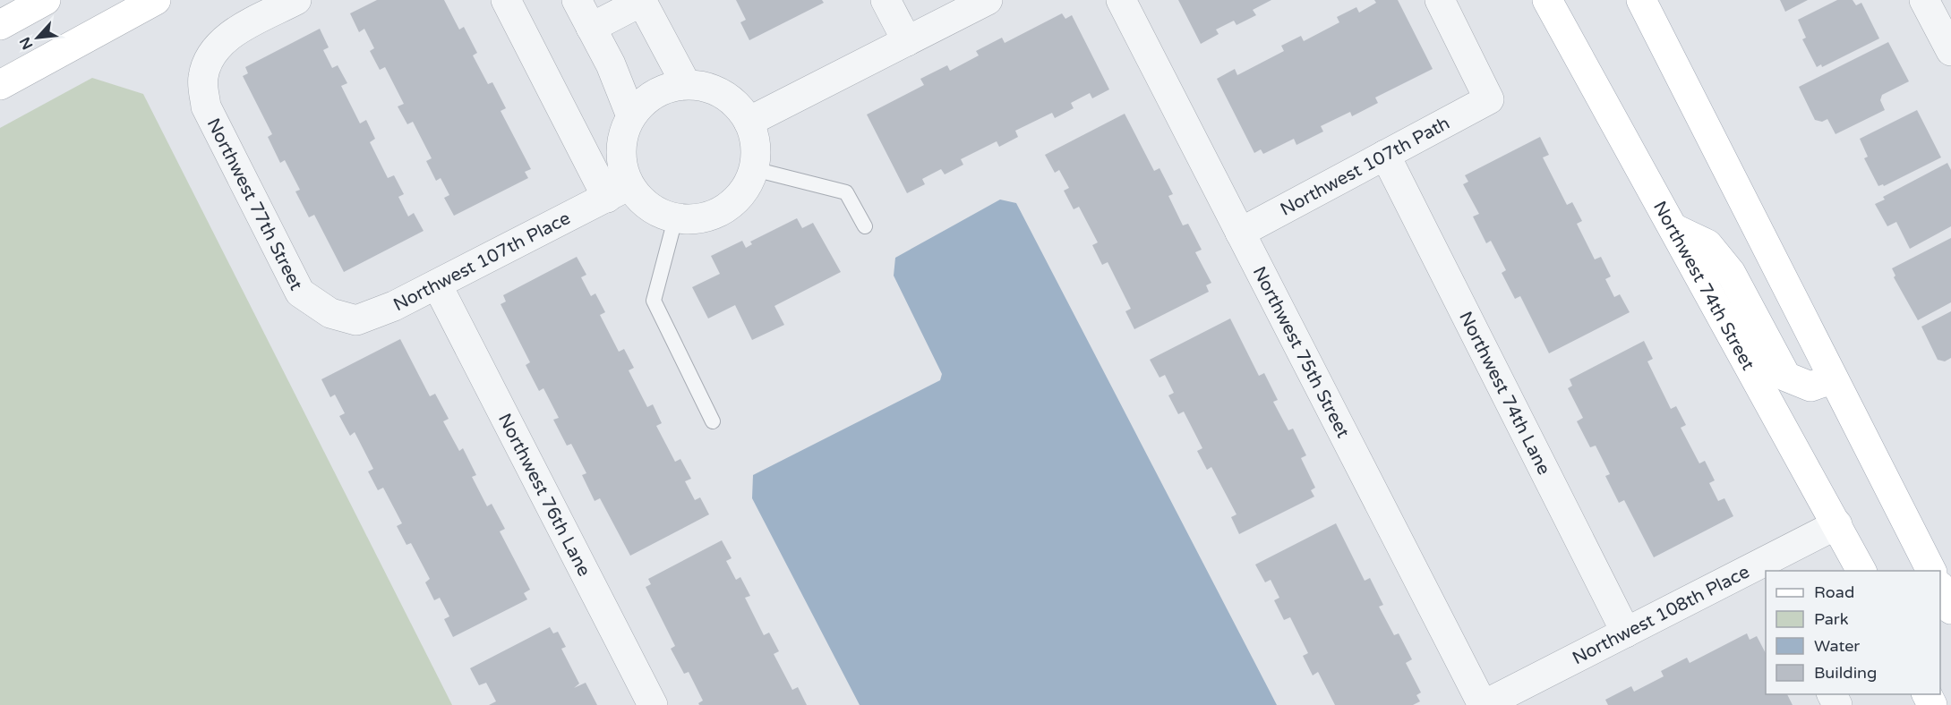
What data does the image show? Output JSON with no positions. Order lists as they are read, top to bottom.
{
  "streets": {
    "main road": ["Northwest 74th Street"],
    "street": [
      "Northwest 107th Path",
      "Northwest 77th Street",
      "Northwest 107th Place",
      "Northwest 75th Street",
      "Northwest 74th Lane",
      "Northwest 76th Lane",
      "Northwest 108th Place"
    ]
  },
  "crossings": [
    ["Northwest 107th Path", "Northwest 75th Street"],
    ["Northwest 107th Path", "Northwest 74th Lane"],
    ["Northwest 77th Street", "Northwest 107th Place"],
    ["Northwest 107th Place", "Northwest 76th Lane"],
    ["Northwest 74th Street", "Northwest 108th Place"],
    ["Northwest 75th Street", "Northwest 108th Place"],
    ["Northwest 74th Lane", "Northwest 108th Place"]
  ],
  "legend": [
    "Road",
    "Park",
    "Water",
    "Building"
  ],
  "north": "bottom left"
}
